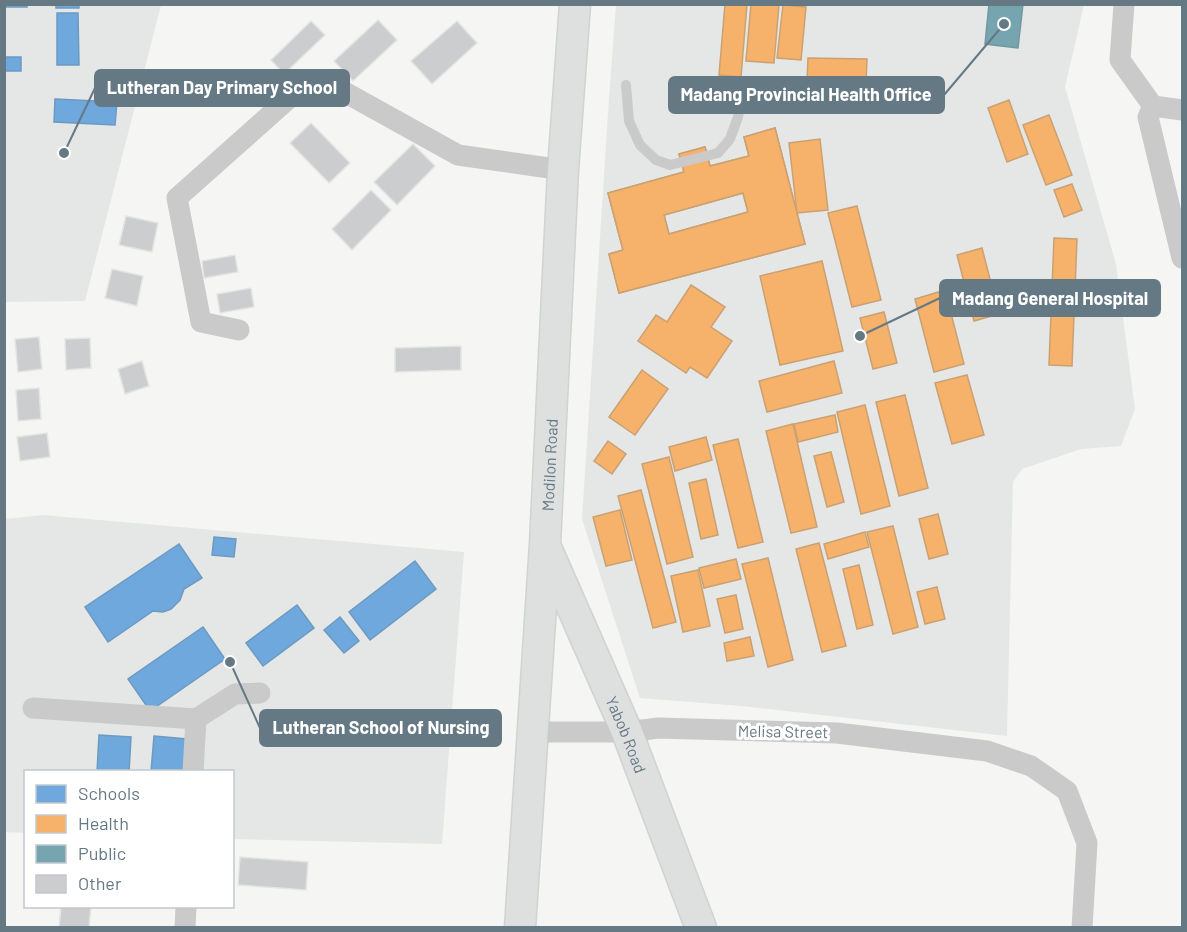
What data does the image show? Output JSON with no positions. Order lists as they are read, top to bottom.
{
  "streets": {
    "main road": ["Modilon Road", "Yabob Road"],
    "street": ["Melisa Street"]
  },
  "crossings": [
    ["Modilon Road", "Melisa Street"],
    ["Modilon Road", "Yabob Road"],
    ["Melisa Street", "Yabob Road"]
  ],
  "places": [
    "Madang Provincial Health Office",
    "Lutheran Day Primary School",
    "Madang General Hospital",
    "Lutheran School of Nursing"
  ],
  "legend": [
    "Schools",
    "Health",
    "Public",
    "Other"
  ]
}
